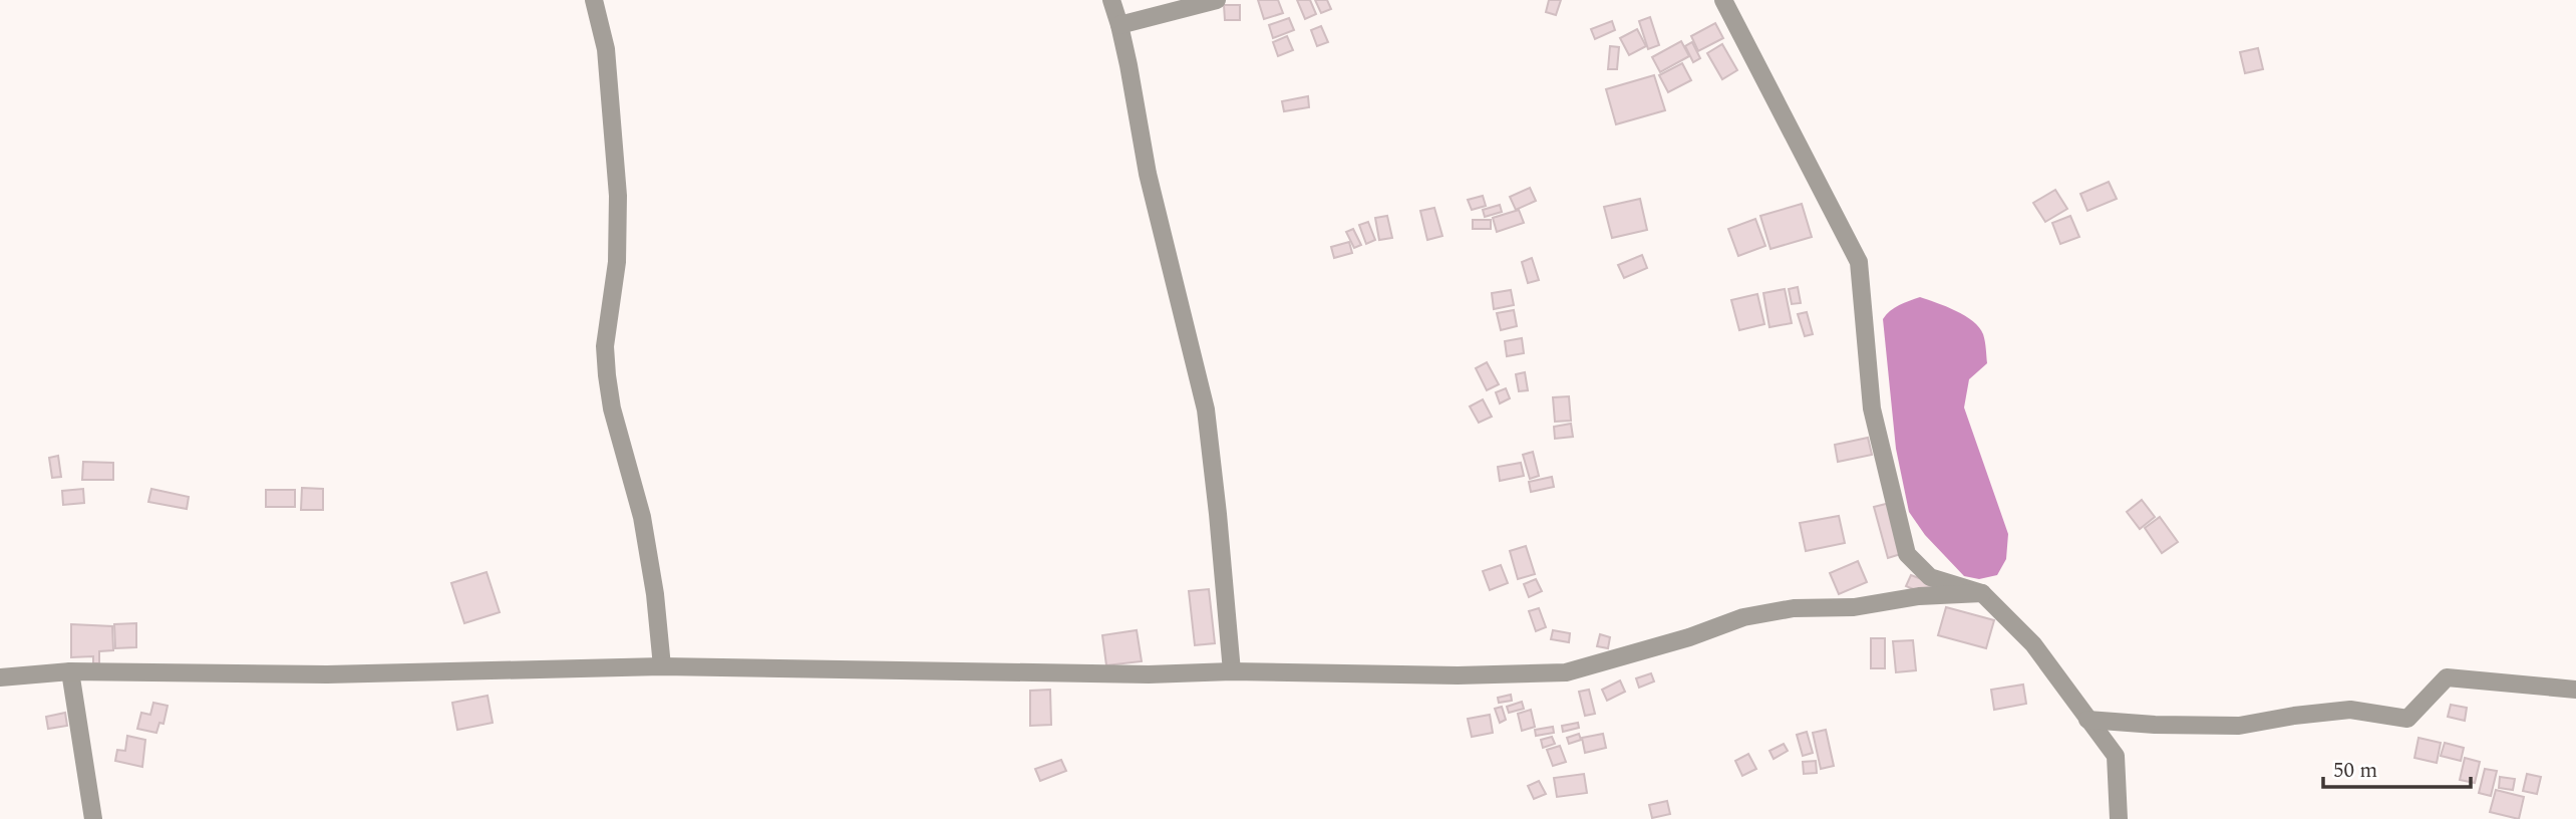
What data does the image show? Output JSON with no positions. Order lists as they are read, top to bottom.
{
  "scale_bar": "50 m"
}
